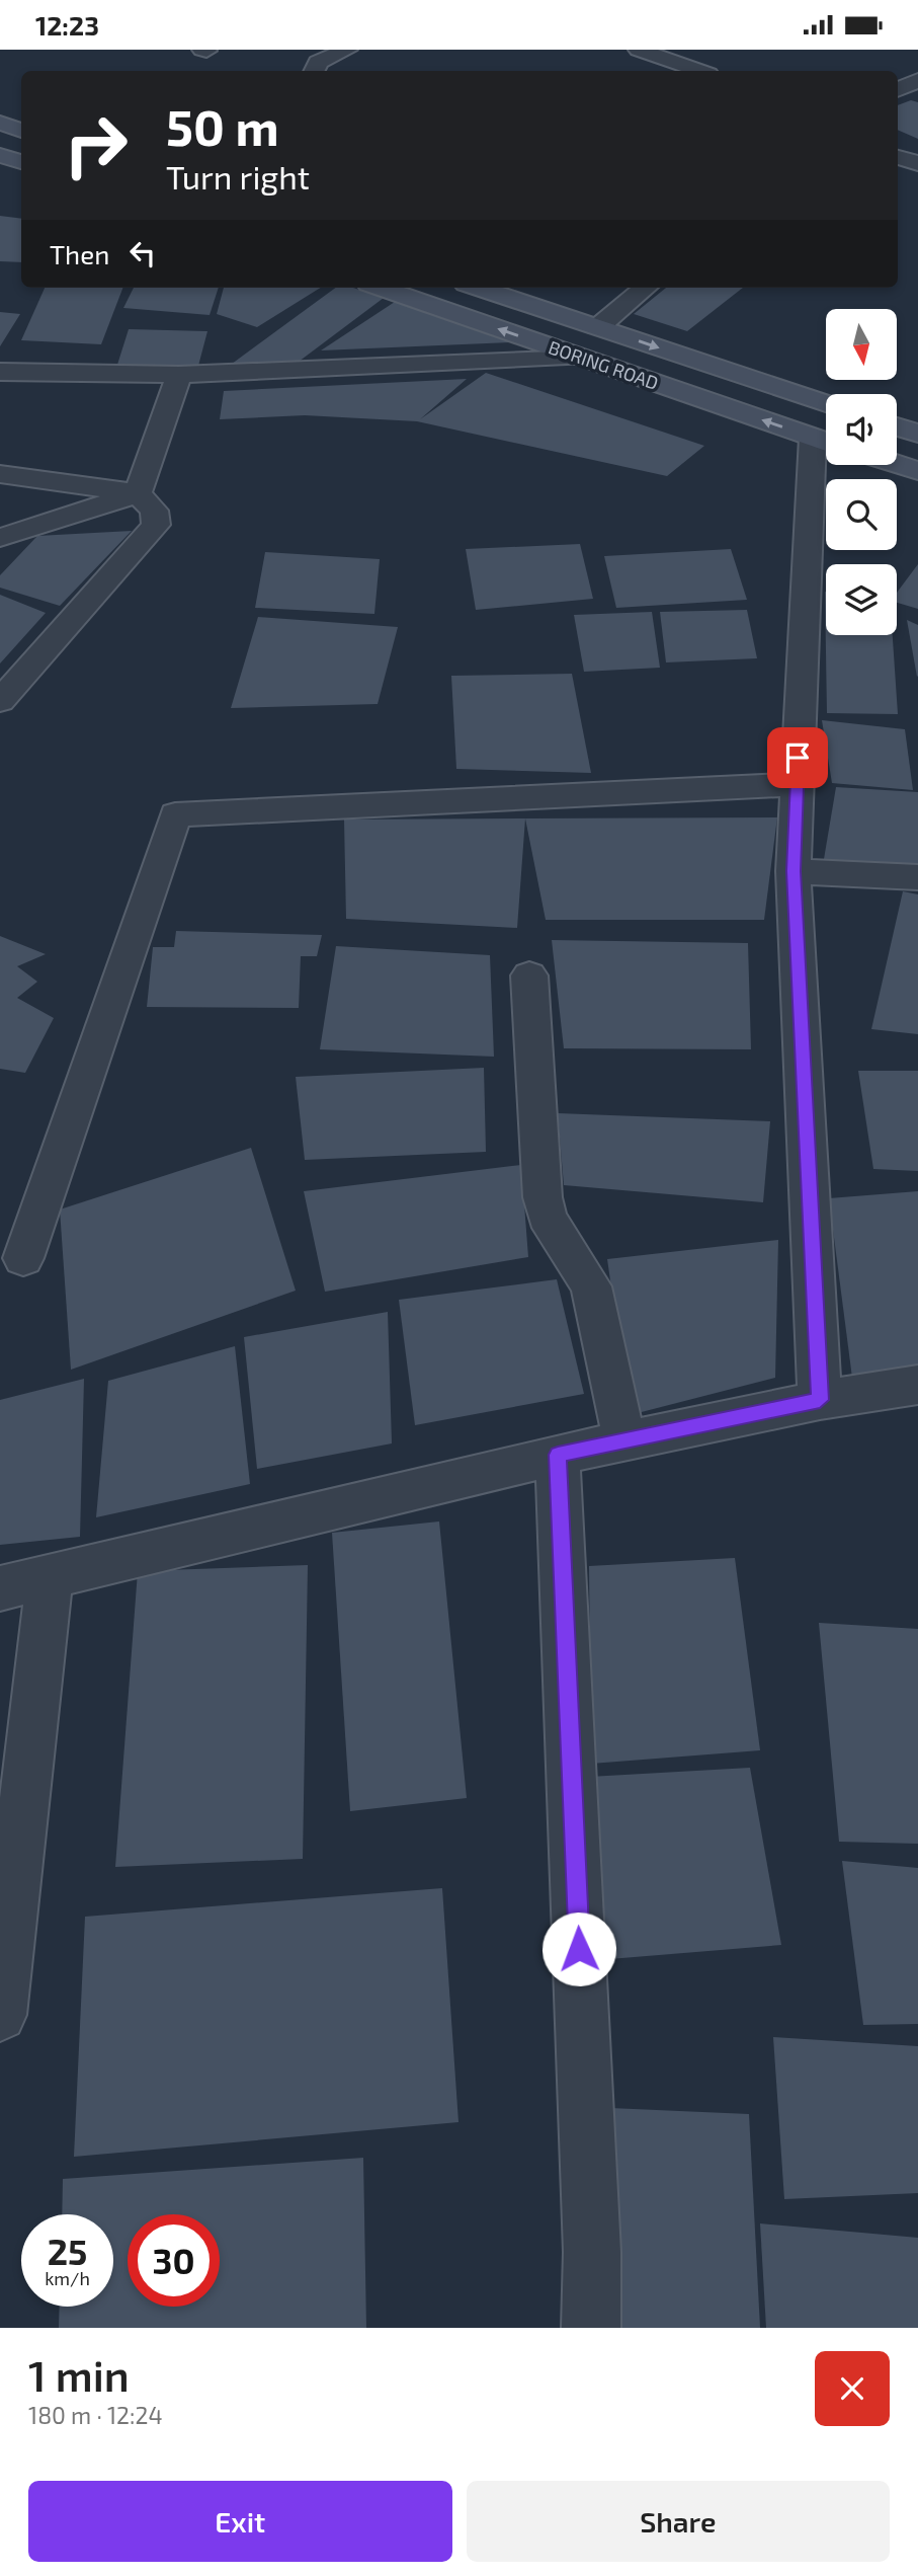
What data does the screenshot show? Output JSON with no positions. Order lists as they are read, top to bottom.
{
  "streets": {
    "street": ["BORING ROAD"]
  },
  "north": "bottom",
  "page": {
    "status": "12:23",
    "turn": ["50 m", "Turn right"],
    "then": "Then",
    "speed": "25 km/h",
    "limit": "30",
    "heading": ["1 min", "180 m · 12:24"],
    "buttons": ["Exit", "Share"]
  }
}
